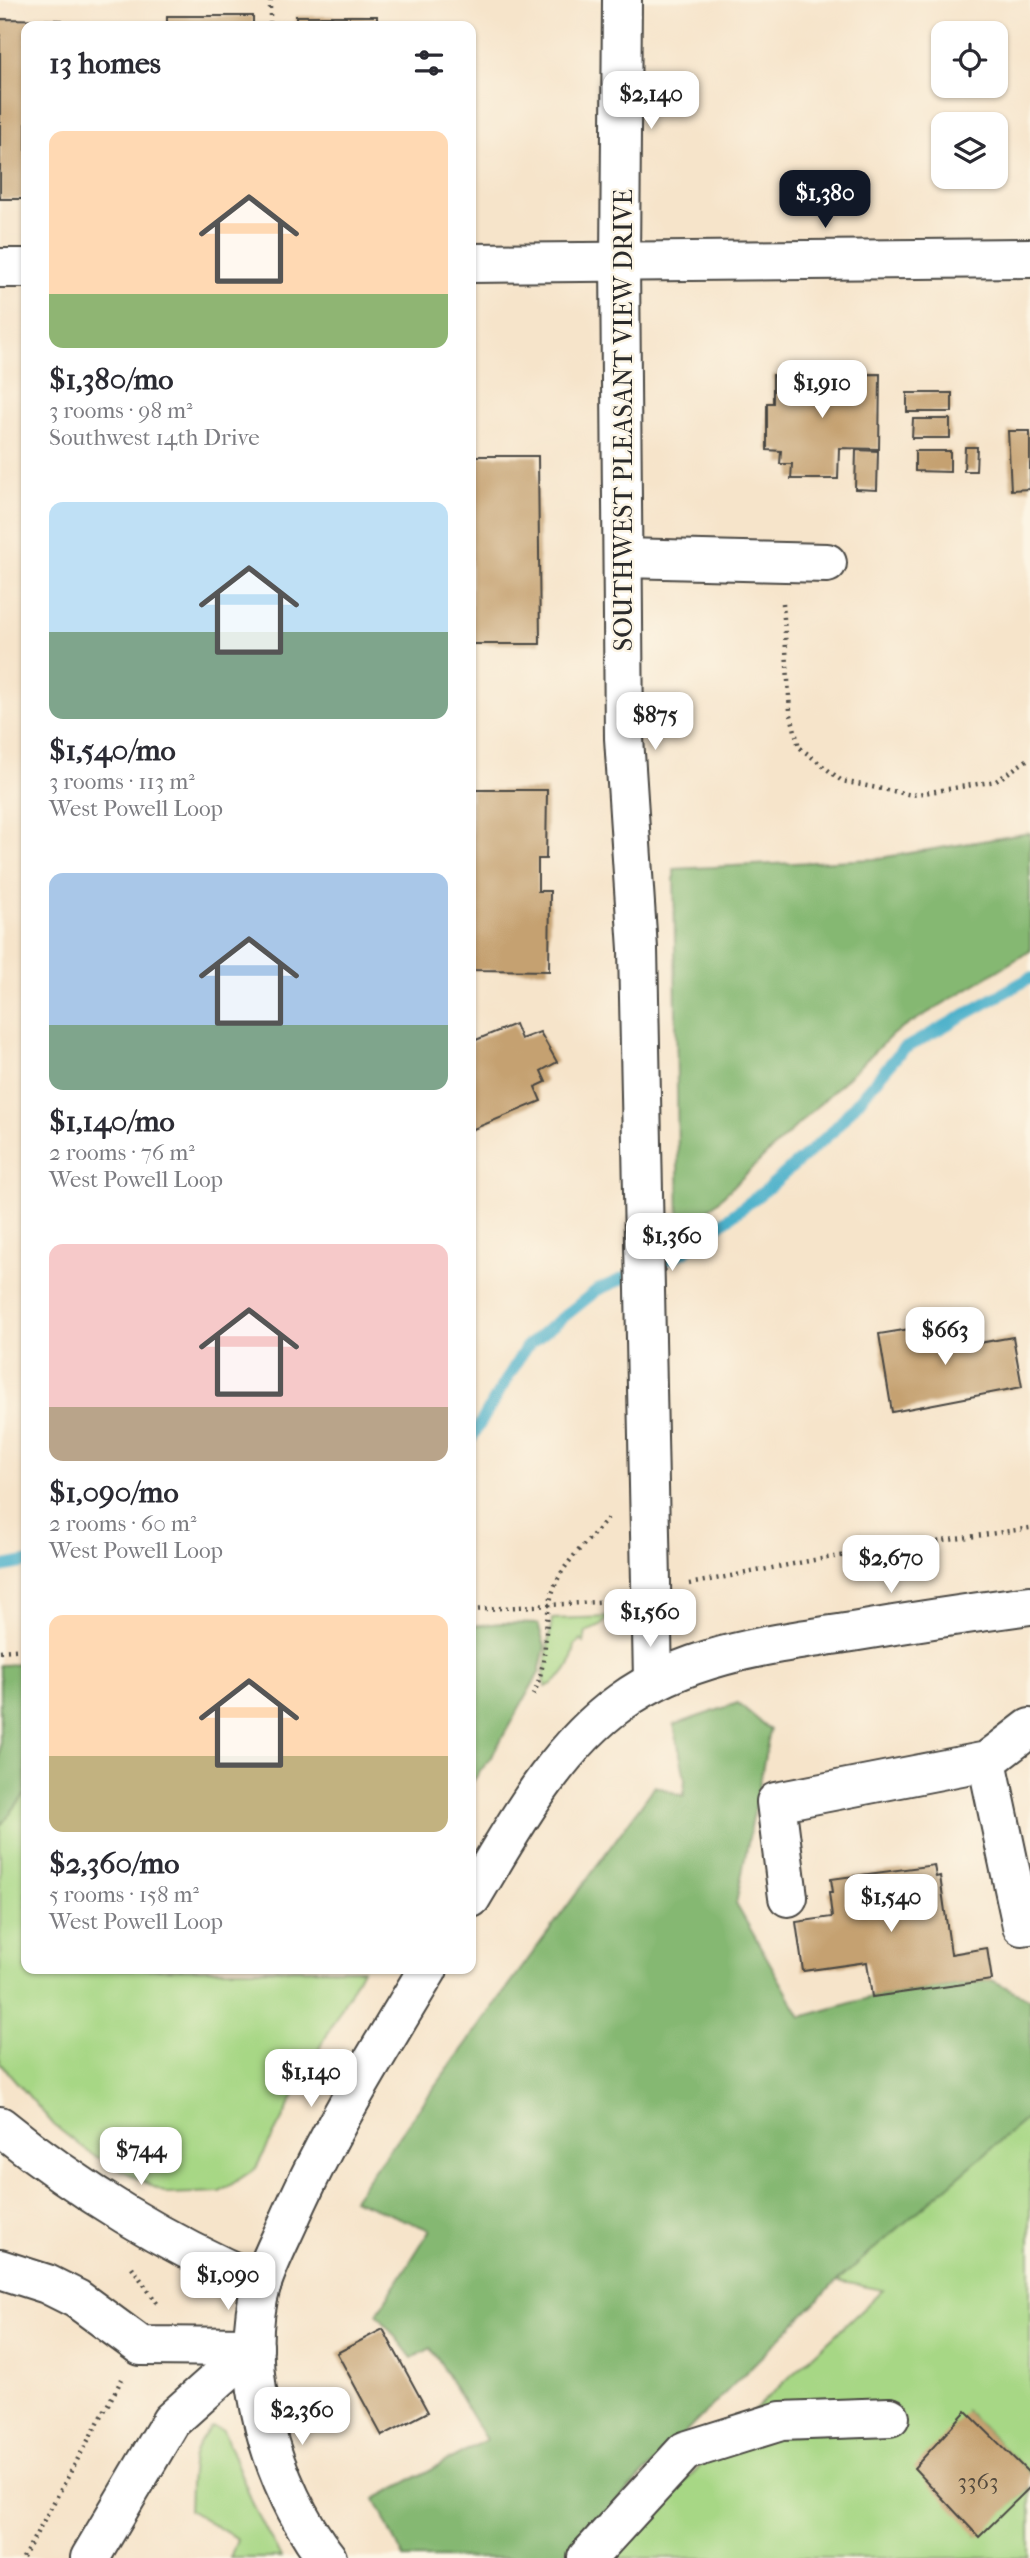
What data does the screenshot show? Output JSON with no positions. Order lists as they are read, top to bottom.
{
  "streets": {
    "street": ["SOUTHWEST PLEASANT VIEW DRIVE"]
  },
  "house_numbers": ["3363"],
  "page": {
    "heading": "13 homes",
    "price": [
      "$2,140",
      "$1,380",
      "$1,910",
      "$875",
      "$1,360",
      "$663",
      "$2,670",
      "$1,560",
      "$1,540",
      "$1,140",
      "$744",
      "$1,090",
      "$2,360"
    ],
    "list": [
      {
        "name": "$1,380/mo",
        "note": "3 rooms · 98 m² · Southwest 14th Drive"
      },
      {
        "name": "$1,540/mo",
        "note": "3 rooms · 113 m² · West Powell Loop"
      },
      {
        "name": "$1,140/mo",
        "note": "2 rooms · 76 m² · West Powell Loop"
      },
      {
        "name": "$1,090/mo",
        "note": "2 rooms · 60 m² · West Powell Loop"
      },
      {
        "name": "$2,360/mo",
        "note": "5 rooms · 158 m² · West Powell Loop"
      }
    ]
  }
}
